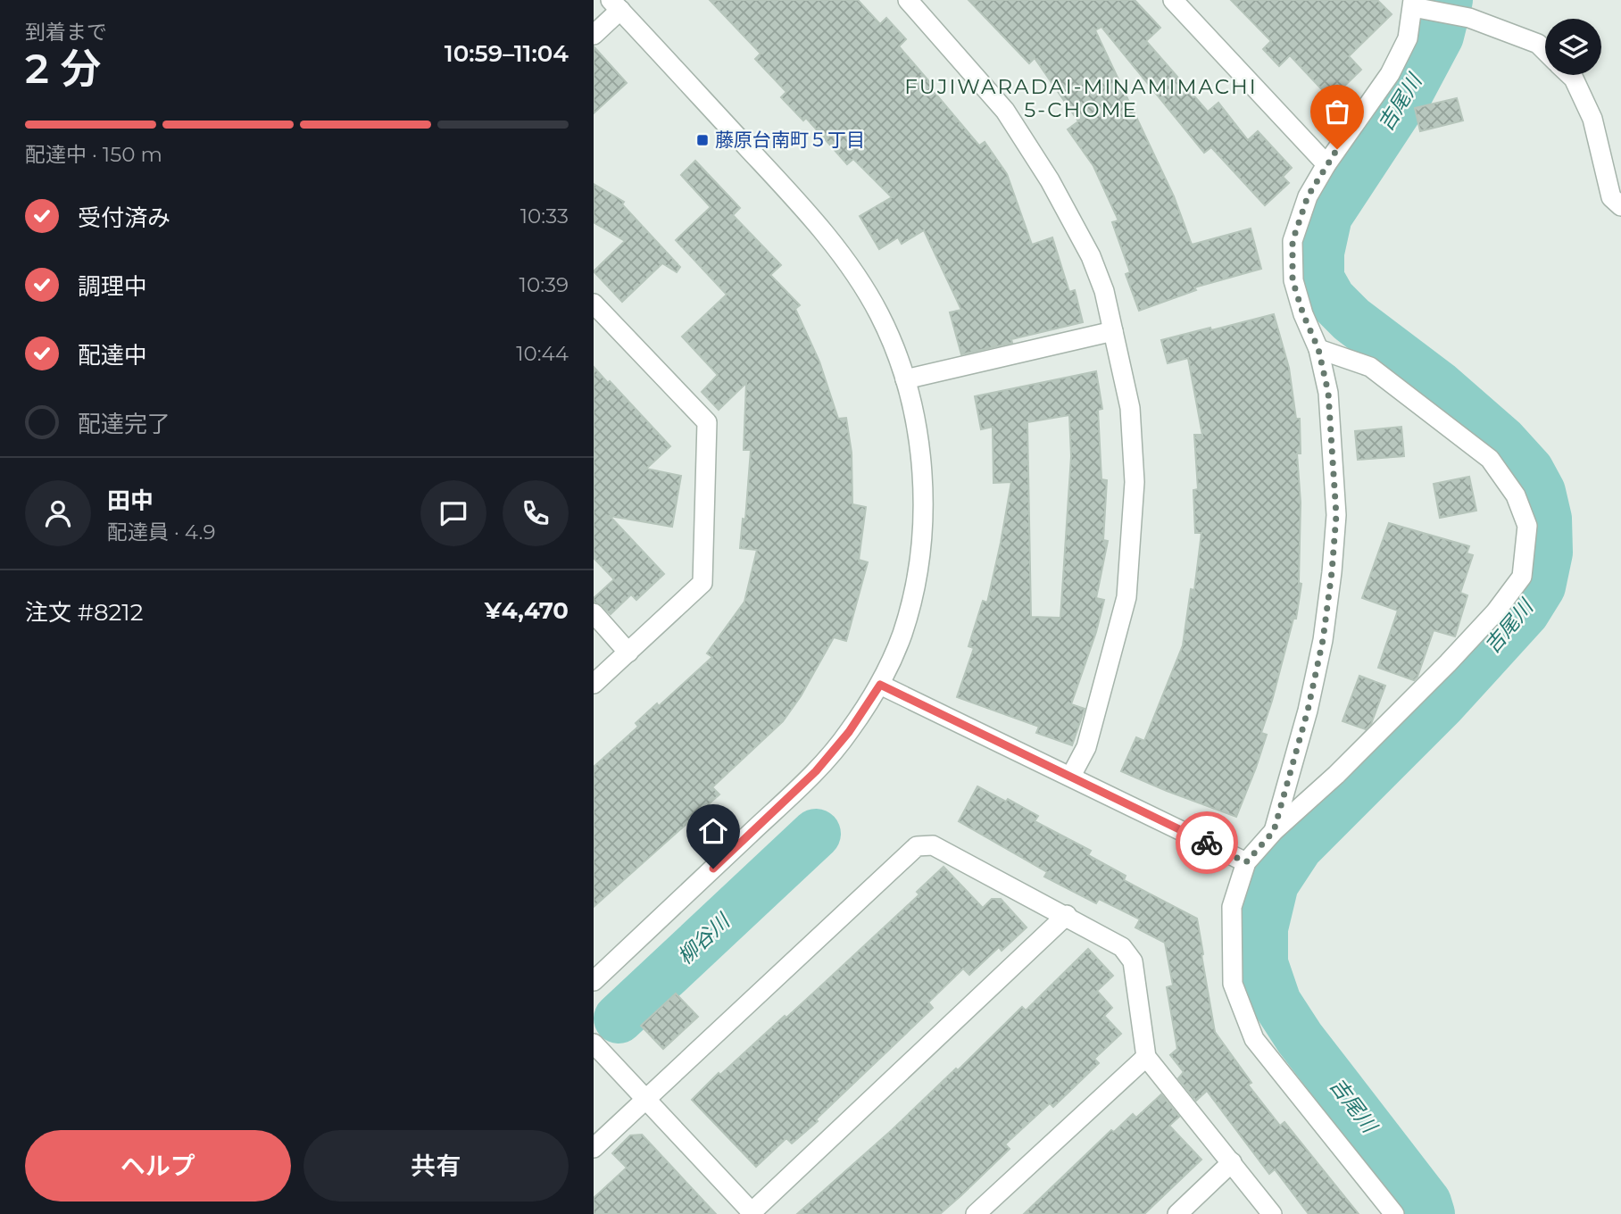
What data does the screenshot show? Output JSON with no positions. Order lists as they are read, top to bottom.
{
  "districts": ["FUJIWARADAI-MINAMIMACHI 5-CHOME"],
  "water": ["吉尾川", "柳谷川"],
  "places": {
    "transit": ["藤原台南町５丁目"]
  },
  "page": {
    "heading": ["2 分", "到着まで", "10:59–11:04"],
    "panel": [
      "田中",
      "配達員 · 4.9",
      "注文 #8212",
      "¥4,470"
    ],
    "bar": "配達中 · 150 m",
    "list": [
      ["受付済み", "10:33"],
      ["調理中", "10:39"],
      ["配達中", "10:44"],
      "配達完了"
    ],
    "buttons": ["ヘルプ", "共有"]
  }
}
